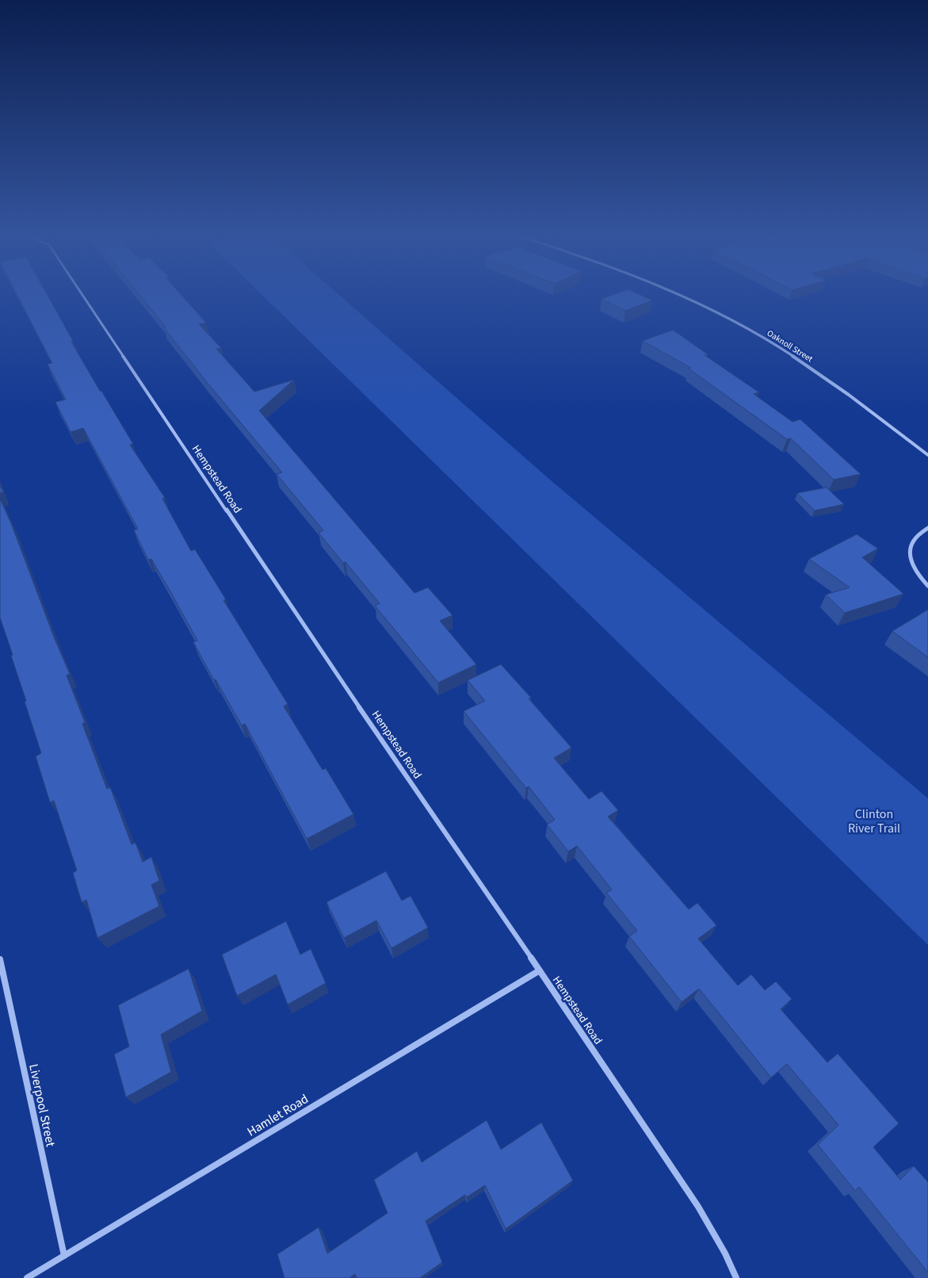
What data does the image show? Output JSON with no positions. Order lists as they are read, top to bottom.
{
  "streets": {
    "street": [
      "Oaknoll Street",
      "Hempstead Road",
      "Liverpool Street",
      "Hamlet Road"
    ]
  },
  "crossings": [
    ["Hempstead Road", "Hamlet Road"],
    ["Liverpool Street", "Hamlet Road"]
  ],
  "parks": ["Clinton River Trail"]
}
